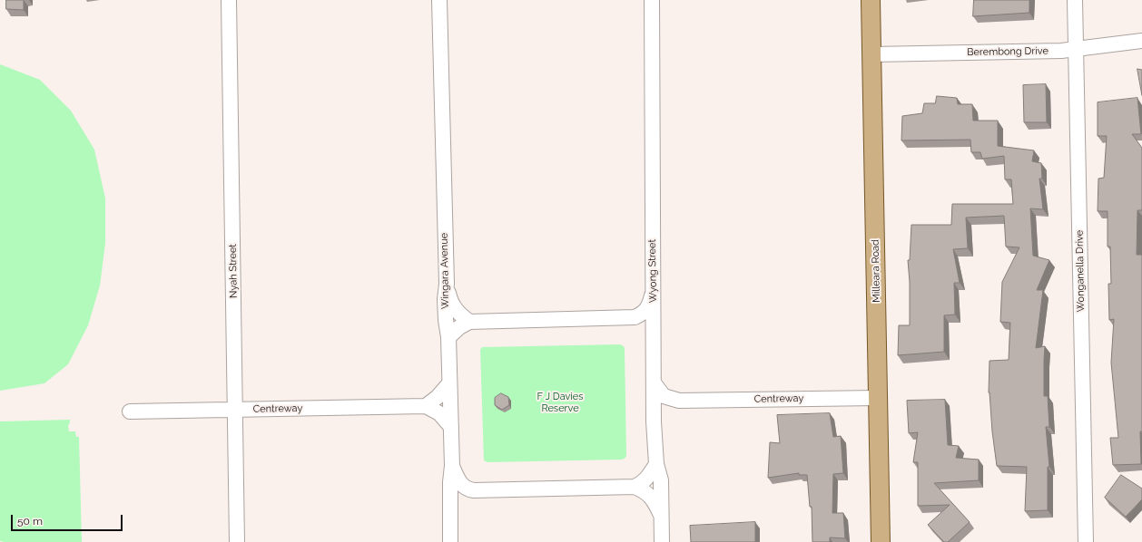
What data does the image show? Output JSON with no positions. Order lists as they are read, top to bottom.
{
  "streets": {
    "main road": ["Milleara Road"],
    "street": [
      "Berembong Drive",
      "Nyah Street",
      "Wingara Avenue",
      "Wyong Street",
      "Wonganella Drive",
      "Centreway"
    ]
  },
  "crossings": [
    ["Berembong Drive", "Milleara Road"],
    ["Berembong Drive", "Wonganella Drive"],
    ["Nyah Street", "Centreway"],
    ["Wyong Street", "Centreway"],
    ["Milleara Road", "Centreway"]
  ],
  "parks": ["F J Davies Reserve"],
  "scale_bar": "50 m"
}
